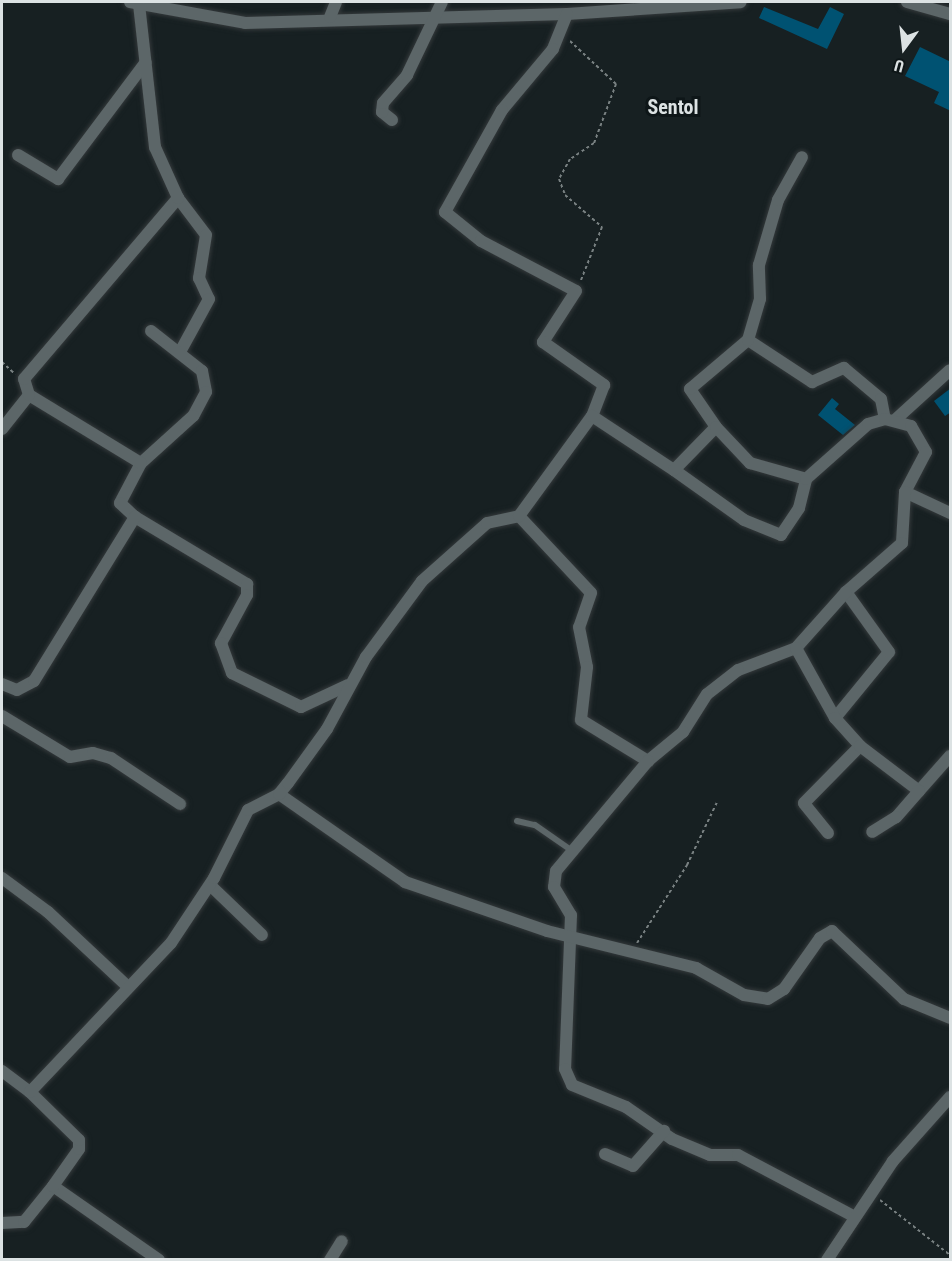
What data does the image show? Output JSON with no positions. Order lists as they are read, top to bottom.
{
  "districts": ["Sentol"],
  "north": "bottom"
}
